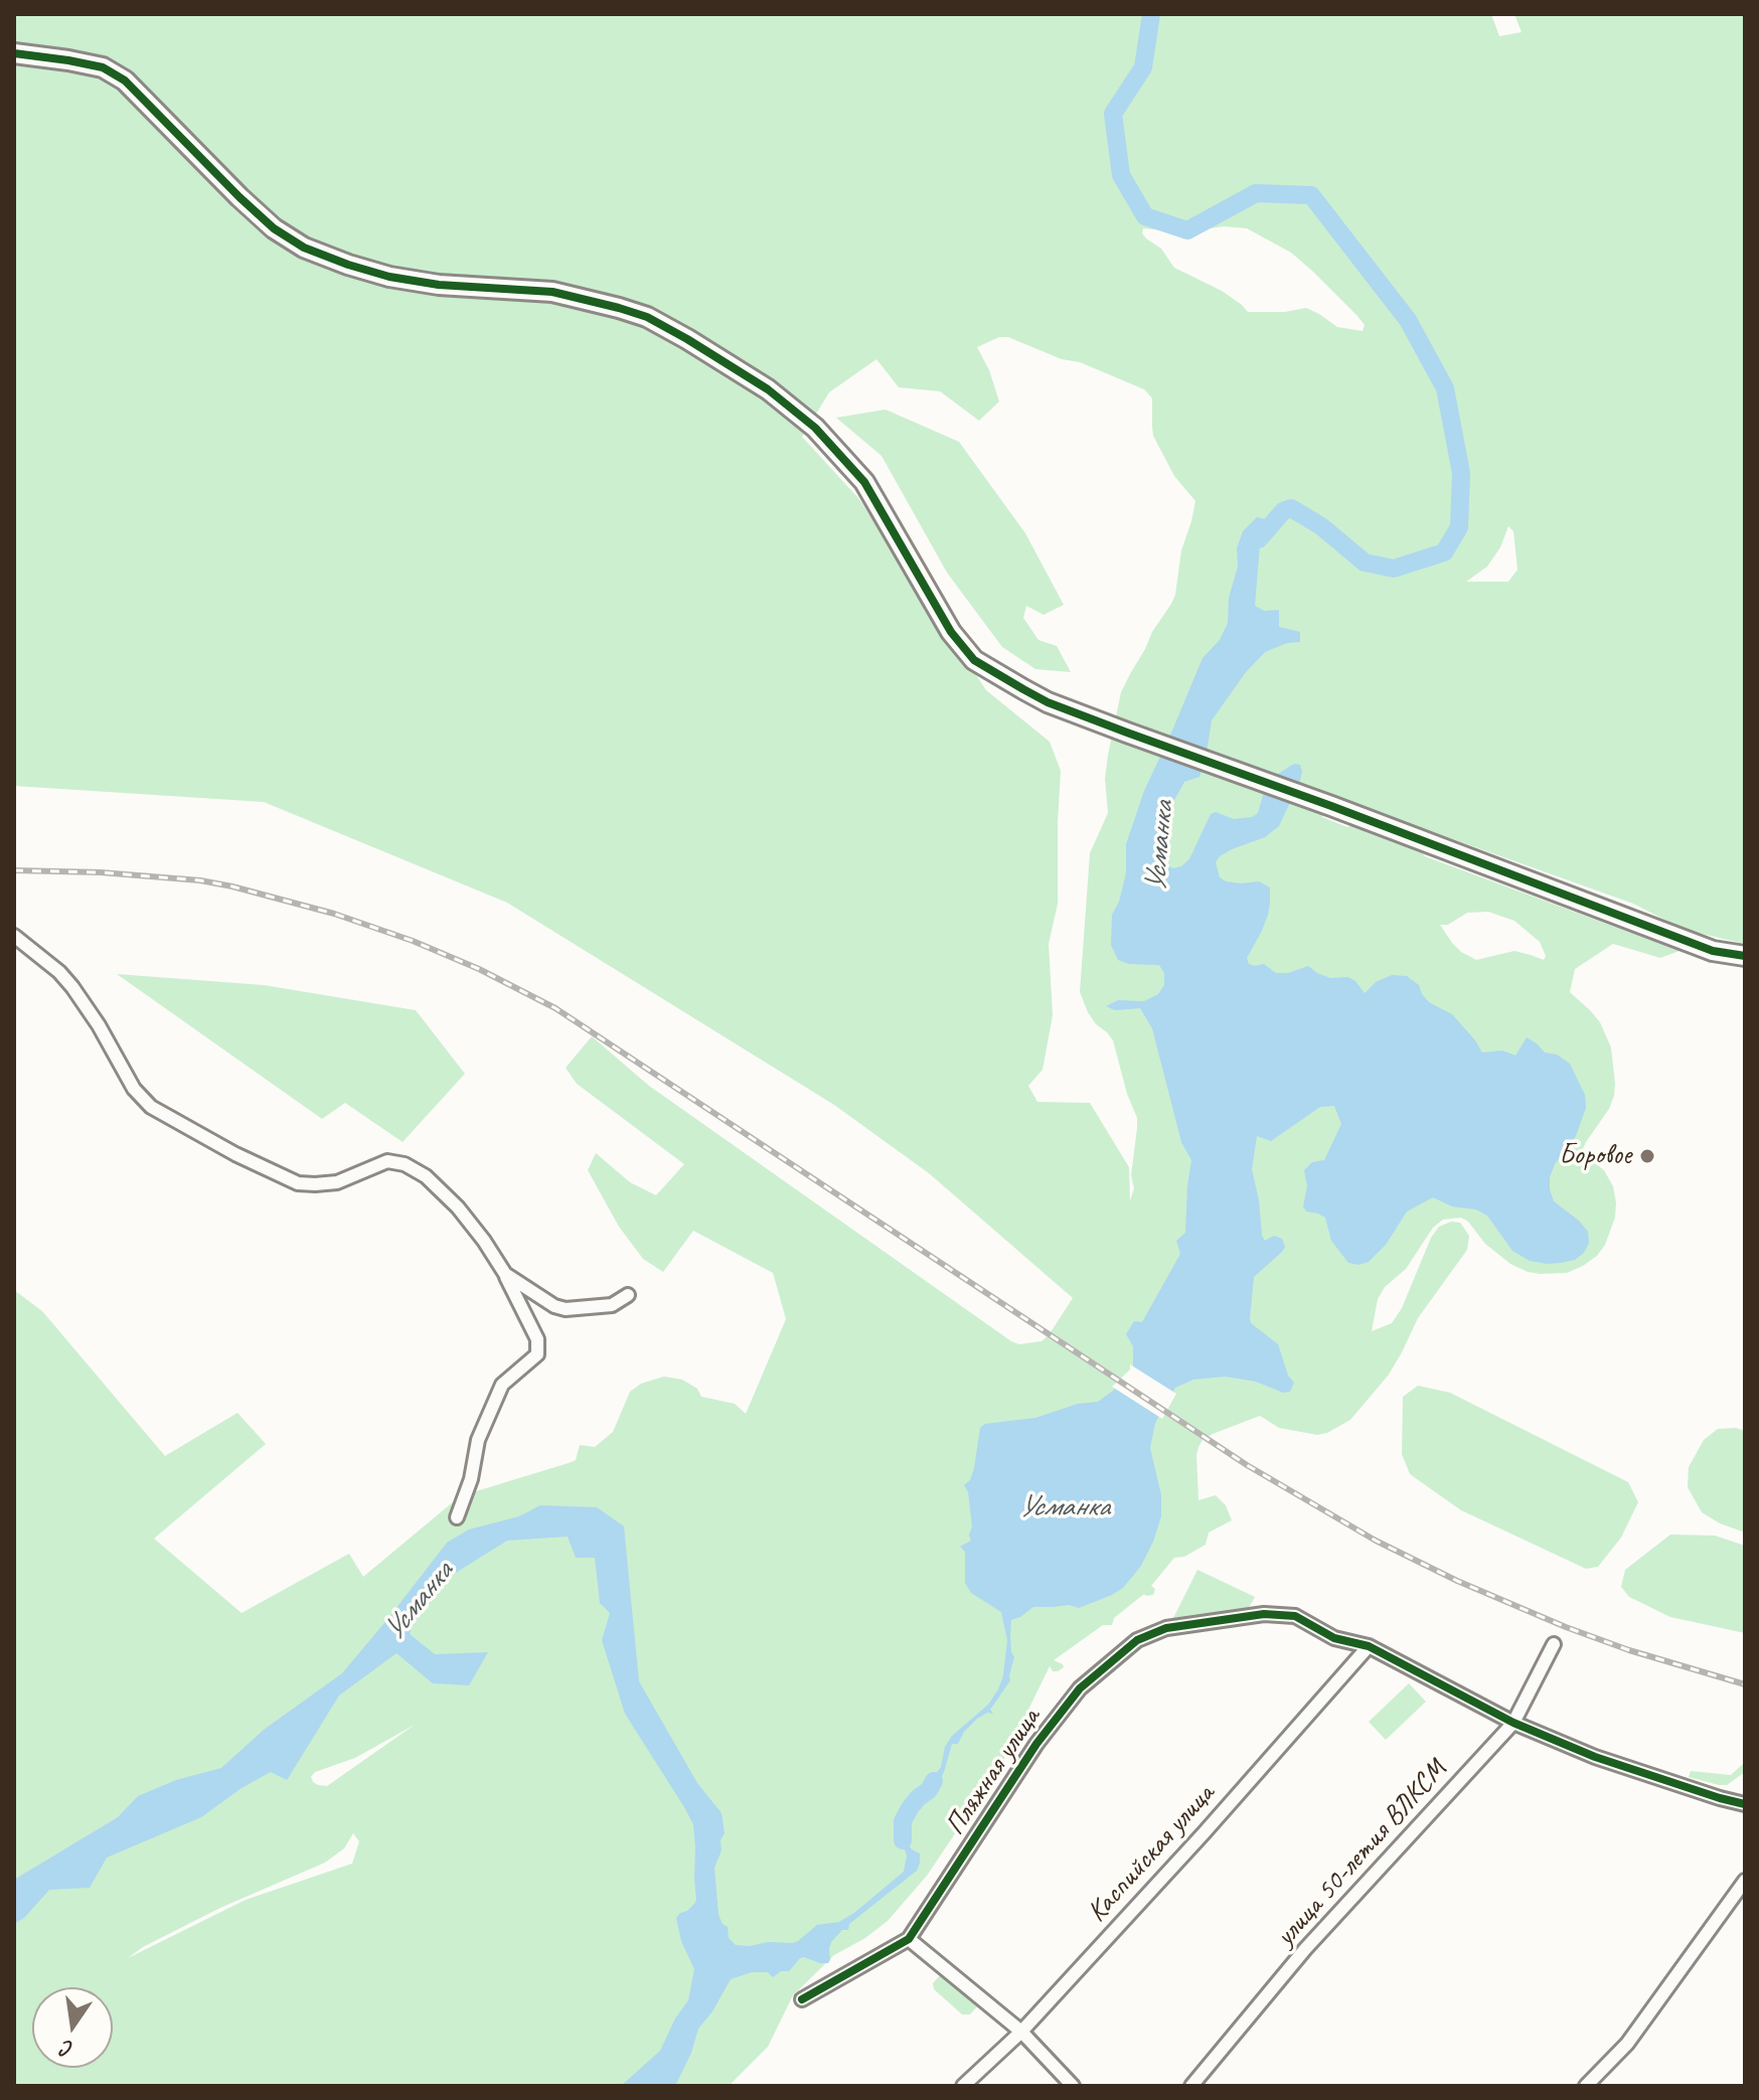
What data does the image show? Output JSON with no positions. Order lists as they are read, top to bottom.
{
  "streets": {
    "street": ["Пляжная улица", "Каспийская улица", "улица 50-летия ВЛКСМ"]
  },
  "crossings": [
    ["Пляжная улица", "Каспийская улица"],
    ["Пляжная улица", "улица 50-летия ВЛКСМ"]
  ],
  "water": ["Усманка"],
  "places": ["Боровое"],
  "north": "bottom"
}
